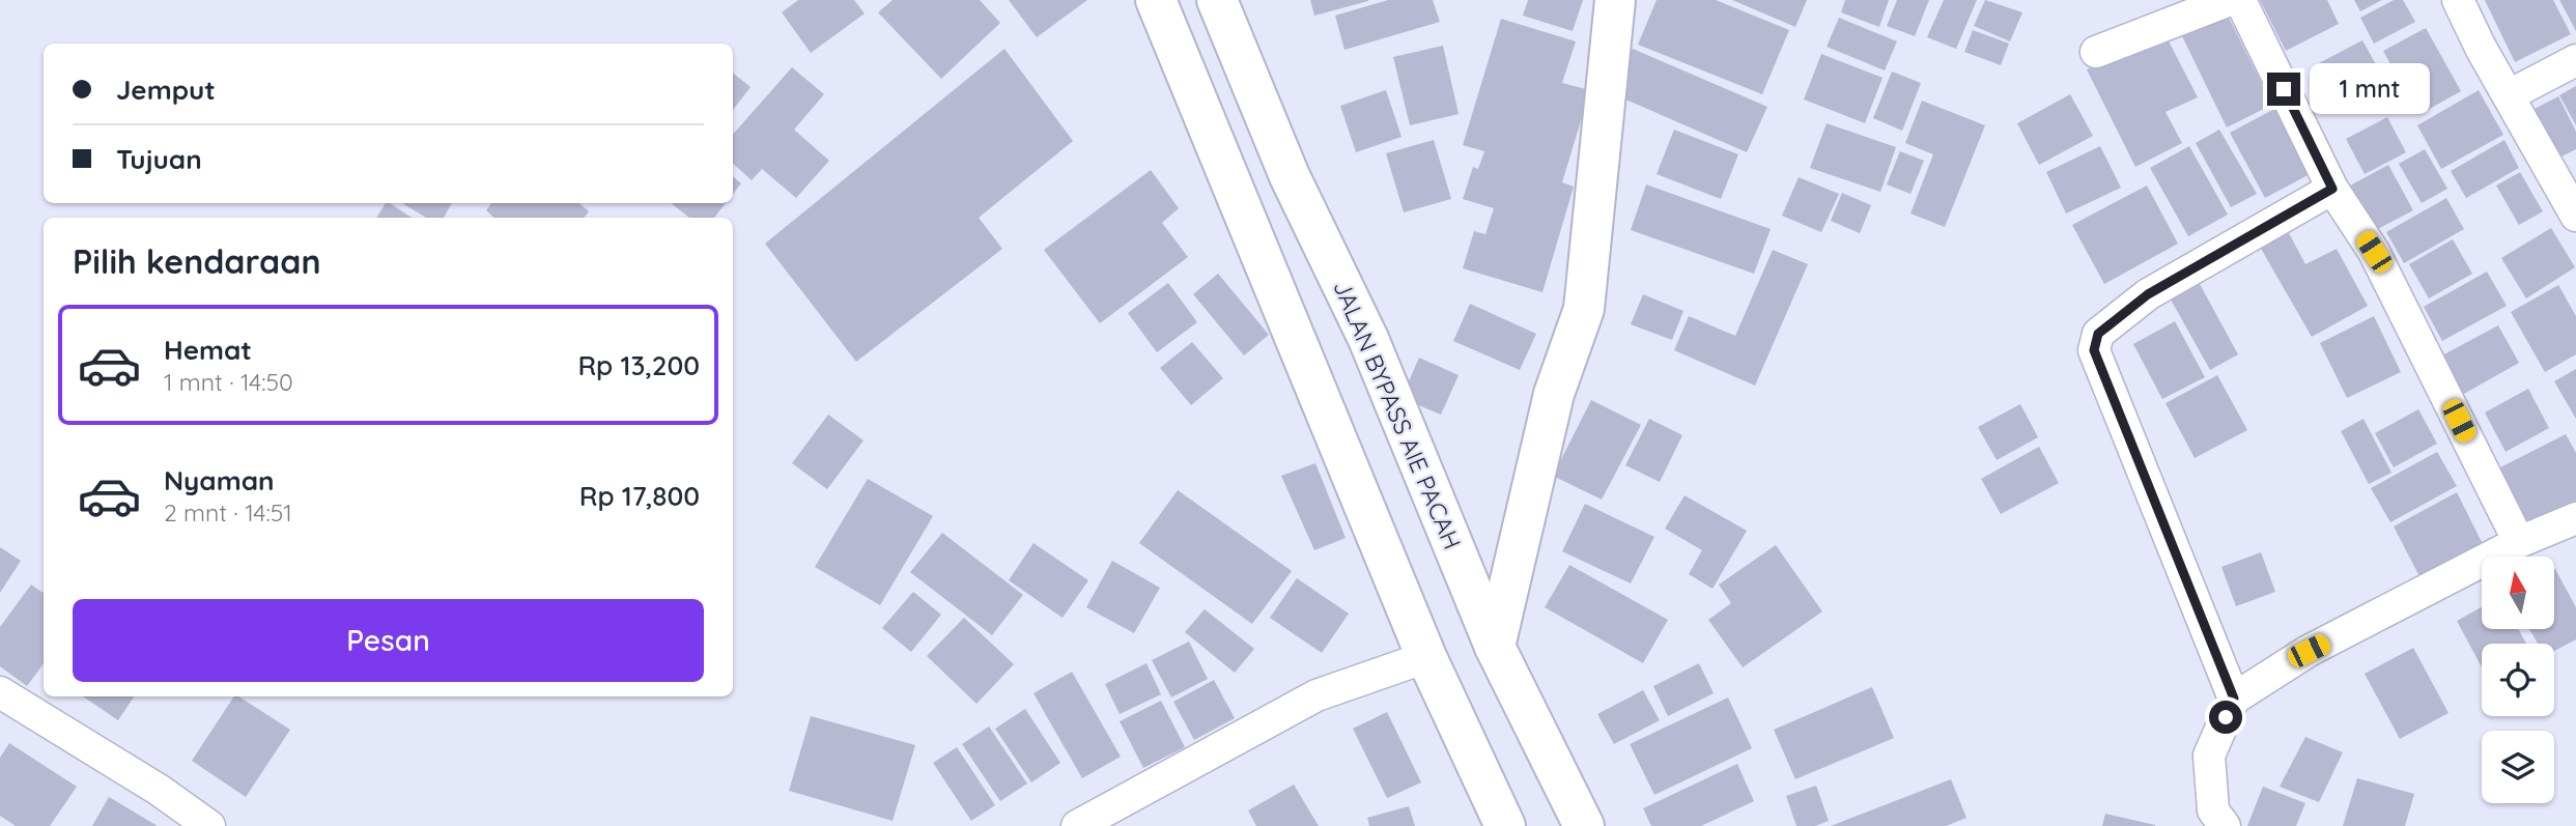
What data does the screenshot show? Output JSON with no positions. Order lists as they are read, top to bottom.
{
  "streets": {
    "main road": ["JALAN BYPASS AIE PACAH"]
  },
  "north": "top",
  "page": {
    "banner": ["Jemput", "Tujuan"],
    "bubble": "1 mnt",
    "heading": "Pilih kendaraan",
    "list": [
      {
        "name": "Hemat",
        "note": "1 mnt · 14:50",
        "value": "Rp 13,200"
      },
      {
        "name": "Nyaman",
        "note": "2 mnt · 14:51",
        "value": "Rp 17,800"
      }
    ],
    "buttons": "Pesan"
  }
}
